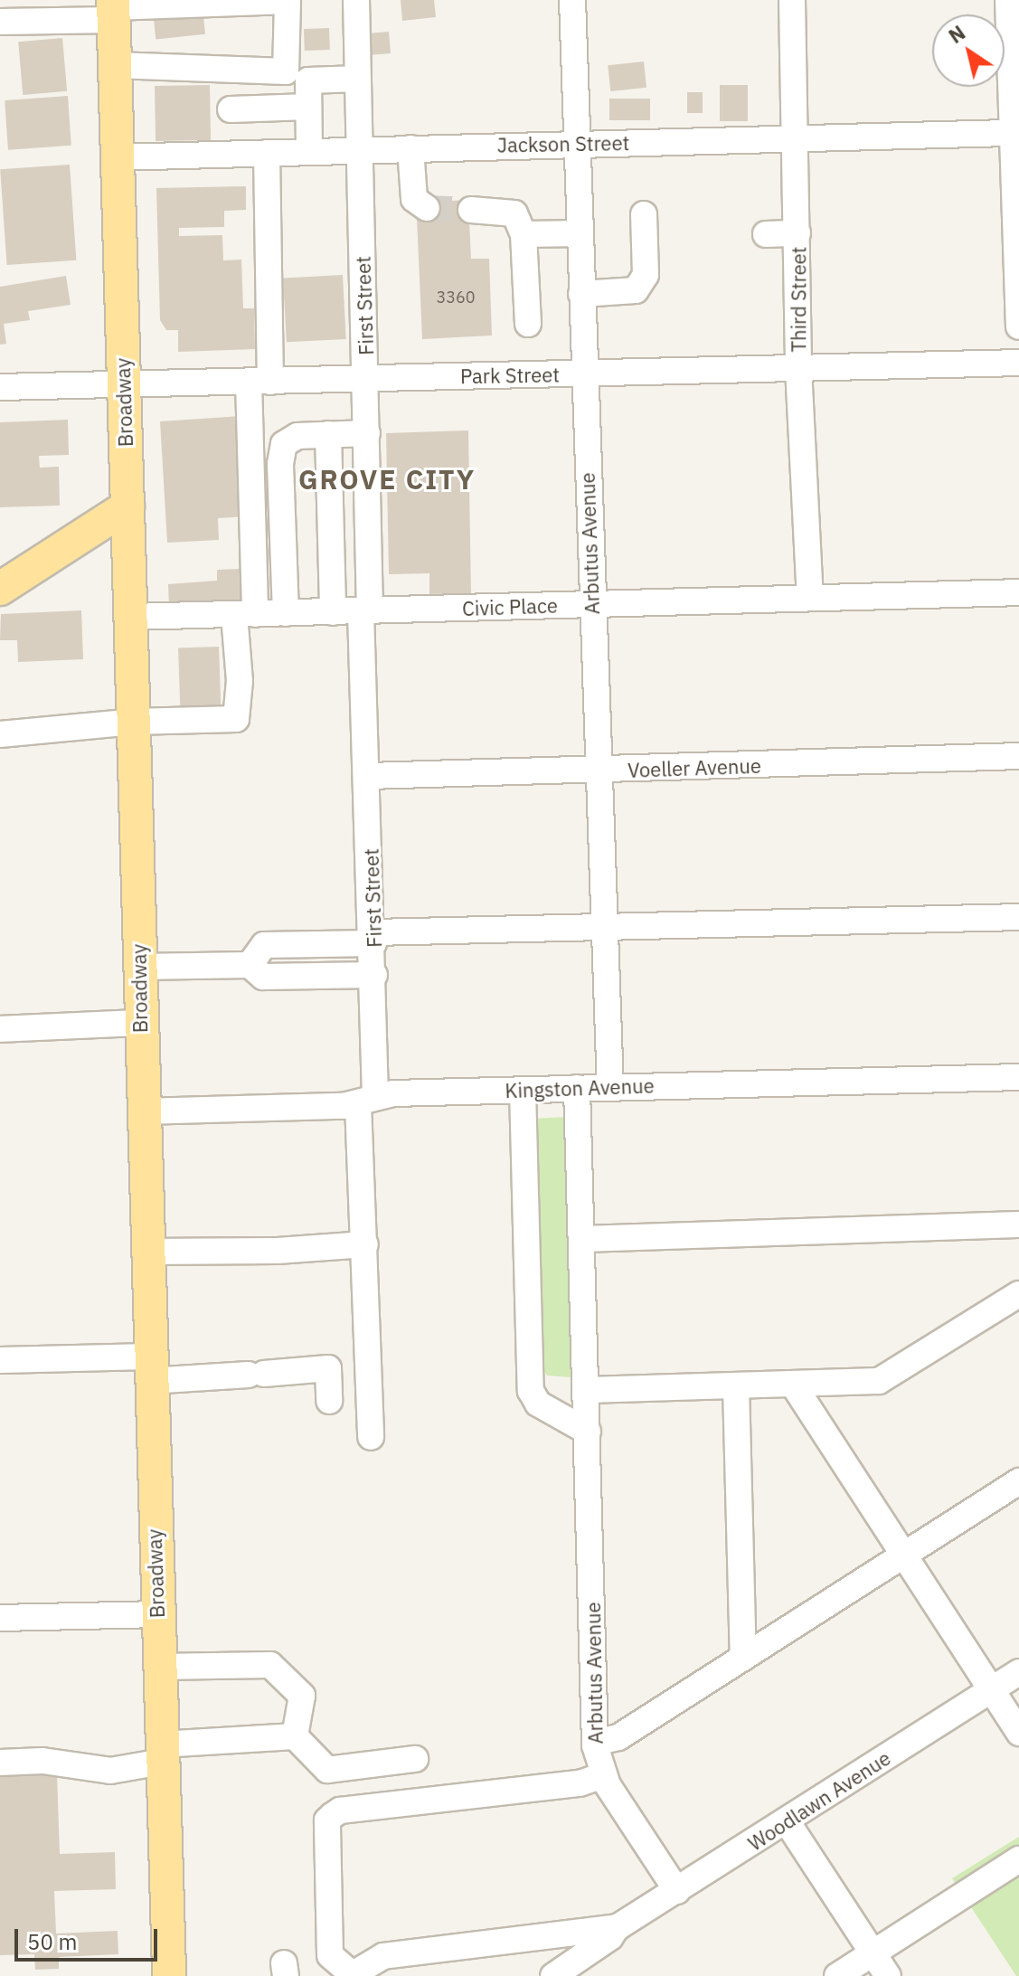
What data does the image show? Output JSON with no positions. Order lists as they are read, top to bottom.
{
  "streets": {
    "main road": ["Broadway"],
    "street": [
      "Jackson Street",
      "Third Street",
      "First Street",
      "Park Street",
      "Arbutus Avenue",
      "Civic Place",
      "Voeller Avenue",
      "Kingston Avenue",
      "Woodlawn Avenue"
    ]
  },
  "crossings": [
    ["Jackson Street", "Third Street"],
    ["Jackson Street", "First Street"],
    ["Jackson Street", "Broadway"],
    ["Jackson Street", "Arbutus Avenue"],
    ["Third Street", "Park Street"],
    ["Third Street", "Civic Place"],
    ["First Street", "Park Street"],
    ["First Street", "Civic Place"],
    ["First Street", "Voeller Avenue"],
    ["First Street", "Kingston Avenue"],
    ["Park Street", "Broadway"],
    ["Park Street", "Arbutus Avenue"],
    ["Broadway", "Civic Place"],
    ["Broadway", "Kingston Avenue"],
    ["Arbutus Avenue", "Civic Place"],
    ["Arbutus Avenue", "Voeller Avenue"],
    ["Arbutus Avenue", "Kingston Avenue"],
    ["Arbutus Avenue", "Woodlawn Avenue"]
  ],
  "districts": ["GROVE CITY"],
  "house_numbers": ["3360"],
  "scale_bar": "50 m",
  "north": "top left"
}
